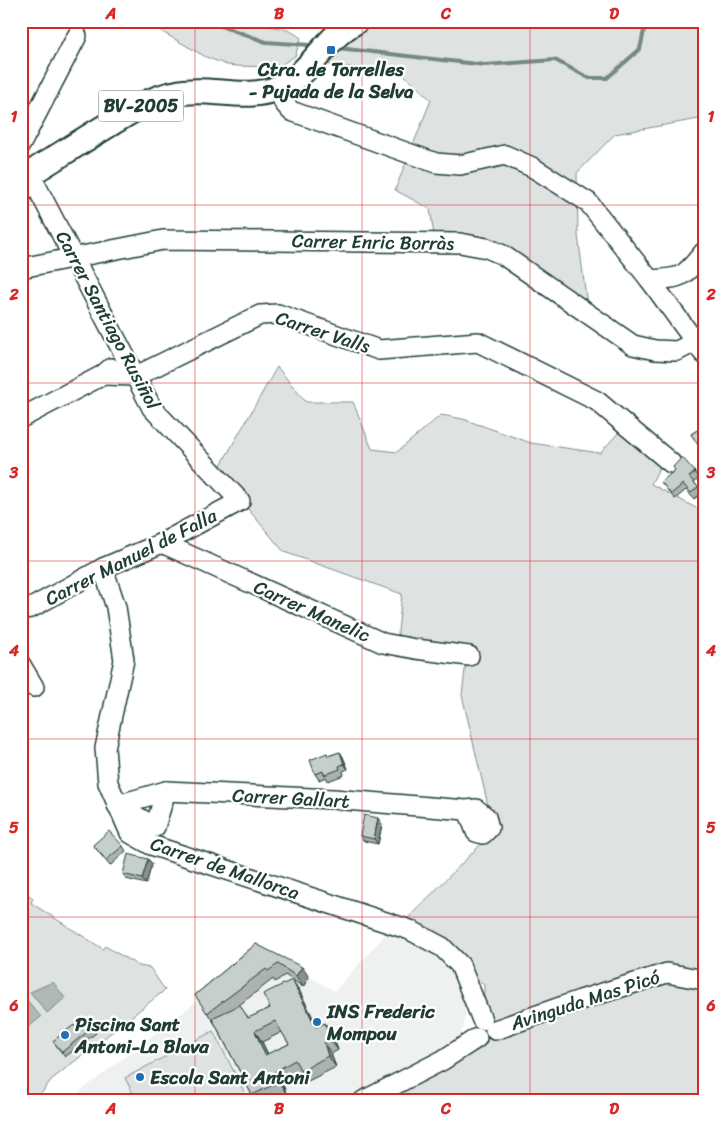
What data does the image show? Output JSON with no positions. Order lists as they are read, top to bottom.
{
  "streets": {
    "main road": ["BV-2005"],
    "street": [
      "Carrer Enric Borràs",
      "Carrer Santiago Rusiñol",
      "Carrer Valls",
      "Carrer Manuel de Falla",
      "Carrer Manelic",
      "Carrer Gallart",
      "Carrer de Mallorca",
      "Avinguda Mas Picó"
    ]
  },
  "crossings": [
    ["BV-2005", "Carrer Santiago Rusiñol"],
    ["Carrer Enric Borràs", "Carrer Santiago Rusiñol"],
    ["Carrer Santiago Rusiñol", "Carrer Valls"],
    ["Carrer Santiago Rusiñol", "Carrer Manuel de Falla"],
    ["Carrer Manuel de Falla", "Carrer Manelic"],
    ["Carrer Manuel de Falla", "Carrer de Mallorca"],
    ["Carrer Gallart", "Carrer de Mallorca"],
    ["Carrer de Mallorca", "Avinguda Mas Picó"]
  ],
  "places": {
    "transit": ["Ctra. de Torrelles - Pujada de la Selva"],
    "other": ["INS Frederic Mompou", "Piscina Sant Antoni-La Blava", "Escola Sant Antoni"]
  },
  "grid": {
    "columns": [
      "A",
      "B",
      "C",
      "D"
    ],
    "rows": [
      "1",
      "2",
      "3",
      "4",
      "5",
      "6"
    ]
  }
}
